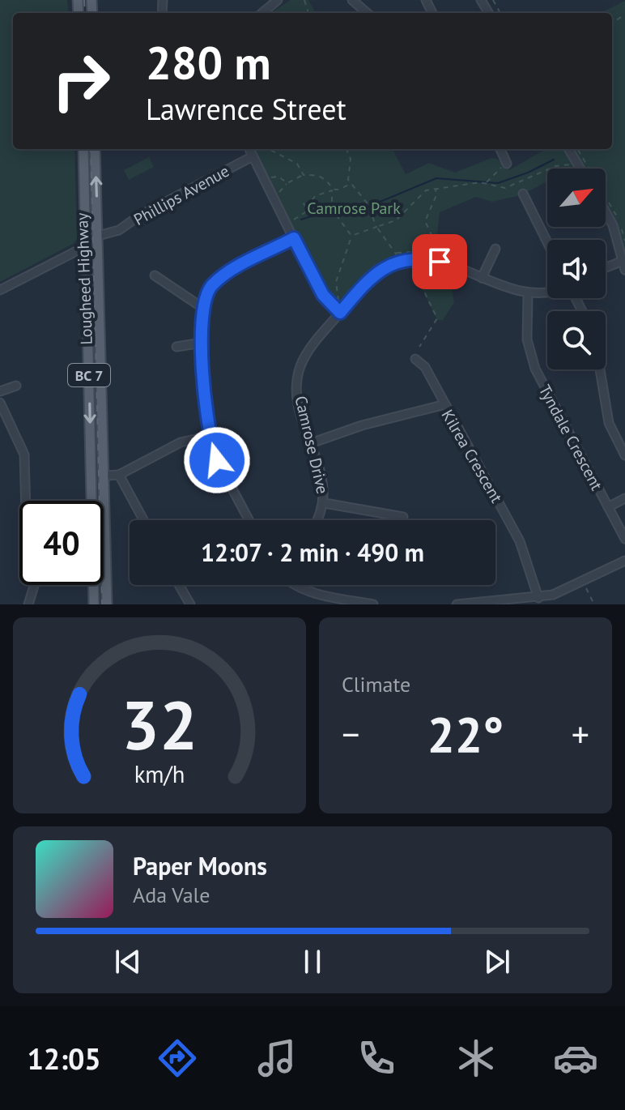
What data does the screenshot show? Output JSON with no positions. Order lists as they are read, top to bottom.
{
  "streets": {
    "main road": ["Lougheed Highway", "BC 7"],
    "street": [
      "Phillips Avenue",
      "Tyndale Crescent",
      "Camrose Drive",
      "Kilrea Crescent"
    ]
  },
  "crossings": [
    ["Phillips Avenue", "Lougheed Highway"],
    ["Tyndale Crescent", "Camrose Drive"],
    ["Camrose Drive", "Kilrea Crescent"]
  ],
  "parks": ["Camrose Park"],
  "north": "top right",
  "page": {
    "turn": ["280 m", "Lawrence Street"],
    "limit": "40",
    "trip": "12:07 · 2 min · 490 m",
    "tile": "Climate",
    "heat": ["−", "22°", "+"],
    "song": ["Paper Moons", "Ada Vale"],
    "tabs": "12:05",
    "gauge": ["32", "km/h"]
  }
}
